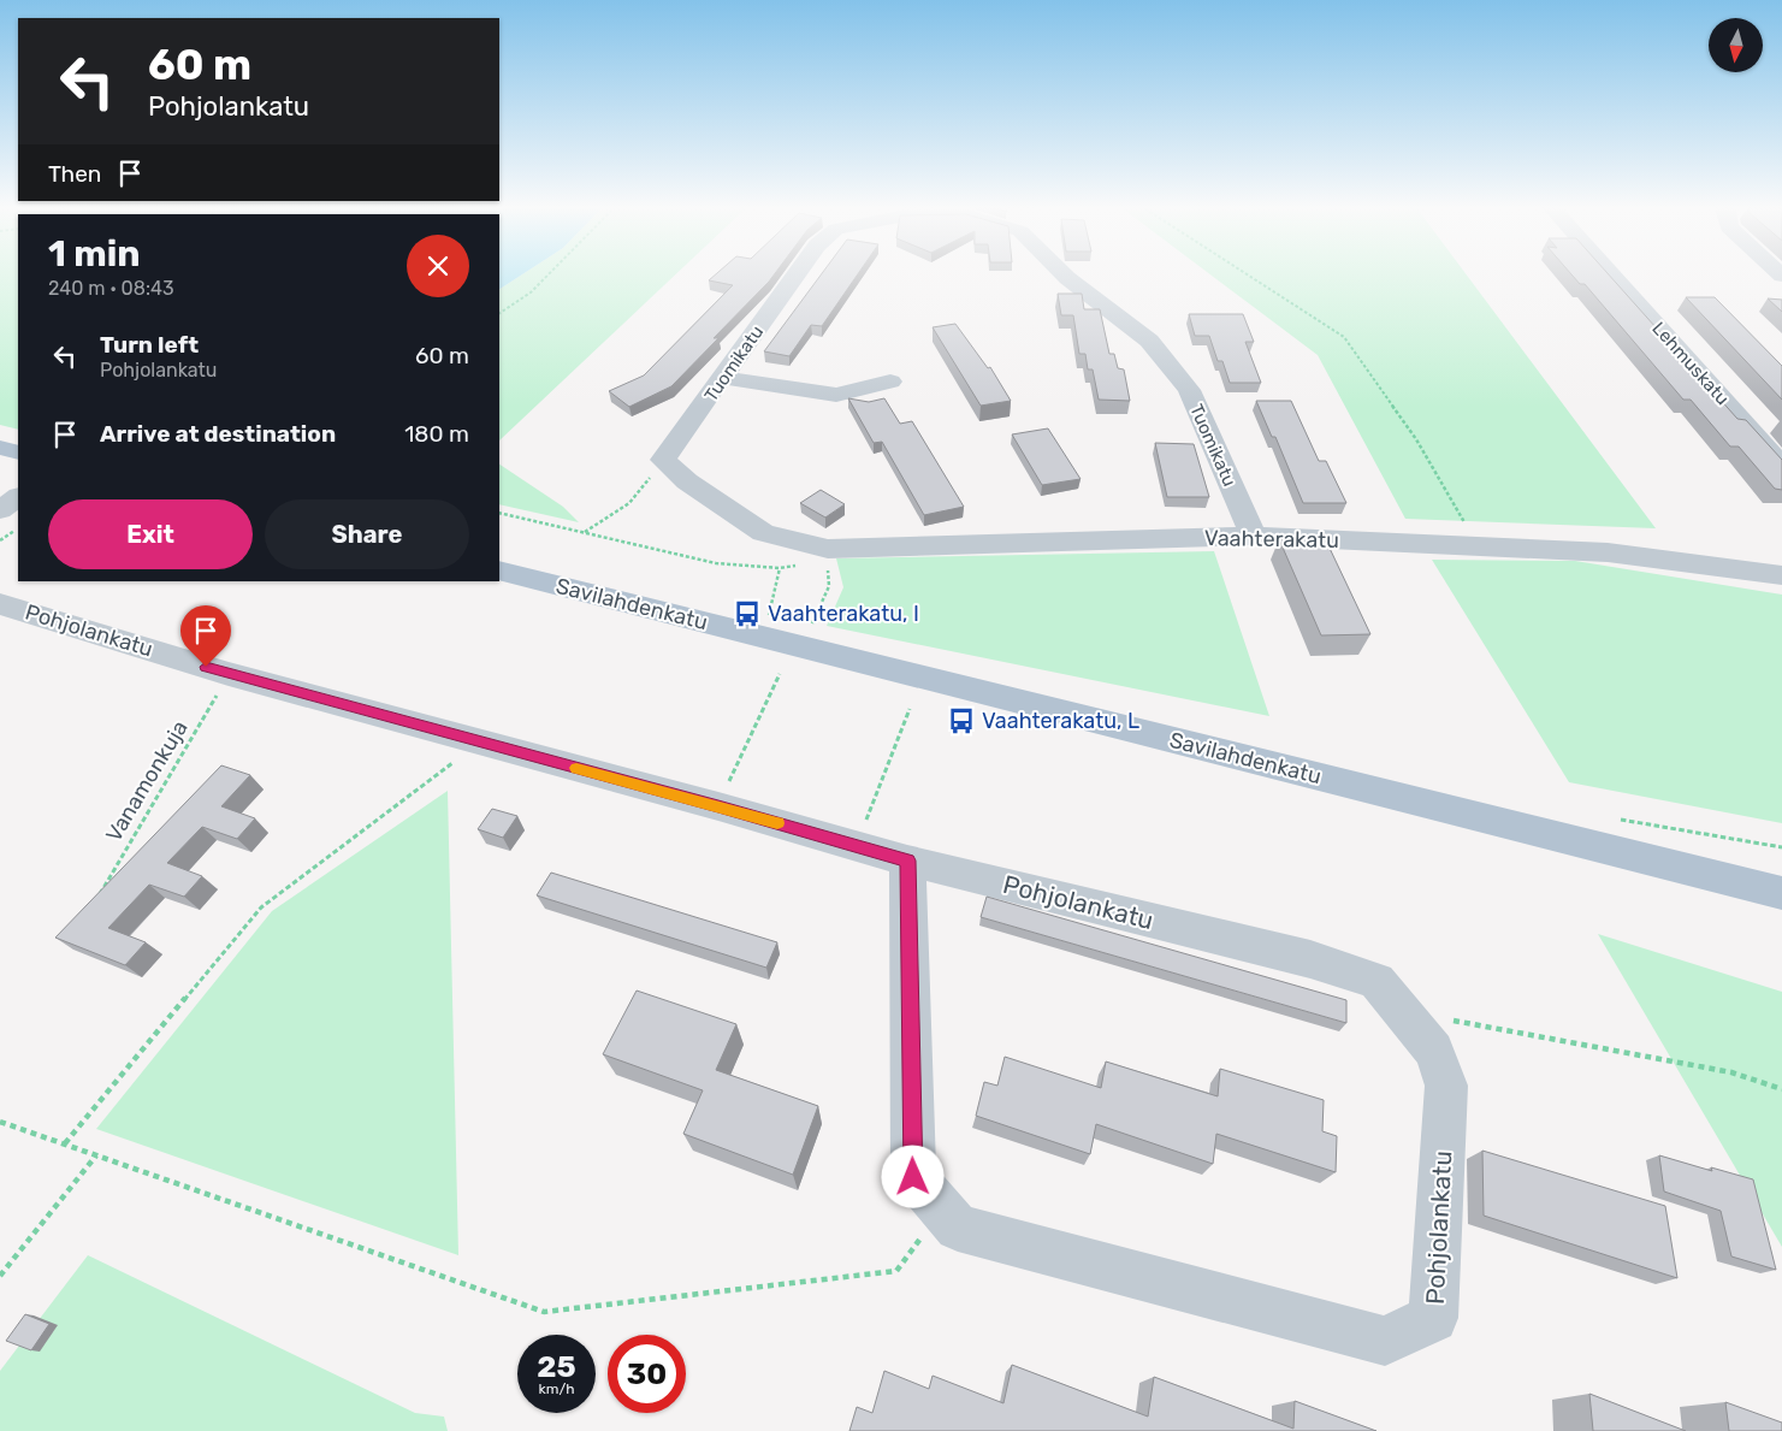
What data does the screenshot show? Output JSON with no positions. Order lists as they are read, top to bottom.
{
  "streets": {
    "main road": ["Savilahdenkatu"],
    "street": [
      "Tuomikatu",
      "Lehmuskatu",
      "Vaahterakatu",
      "Pohjolankatu"
    ],
    "path": ["Vanamonkuja"]
  },
  "crossings": [
    ["Tuomikatu", "Vaahterakatu"],
    ["Pohjolankatu", "Vanamonkuja"]
  ],
  "places": {
    "bus stop": ["Vaahterakatu, I", "Vaahterakatu, L"]
  },
  "north": "bottom",
  "page": {
    "turn": ["60 m", "Pohjolankatu"],
    "then": "Then",
    "heading": ["1 min", "240 m · 08:43"],
    "list": [
      {
        "name": "Turn left",
        "note": "Pohjolankatu",
        "value": "60 m"
      },
      {
        "name": "Arrive at destination",
        "value": "180 m"
      }
    ],
    "buttons": ["Exit", "Share"],
    "speed": "25 km/h",
    "limit": "30"
  }
}
